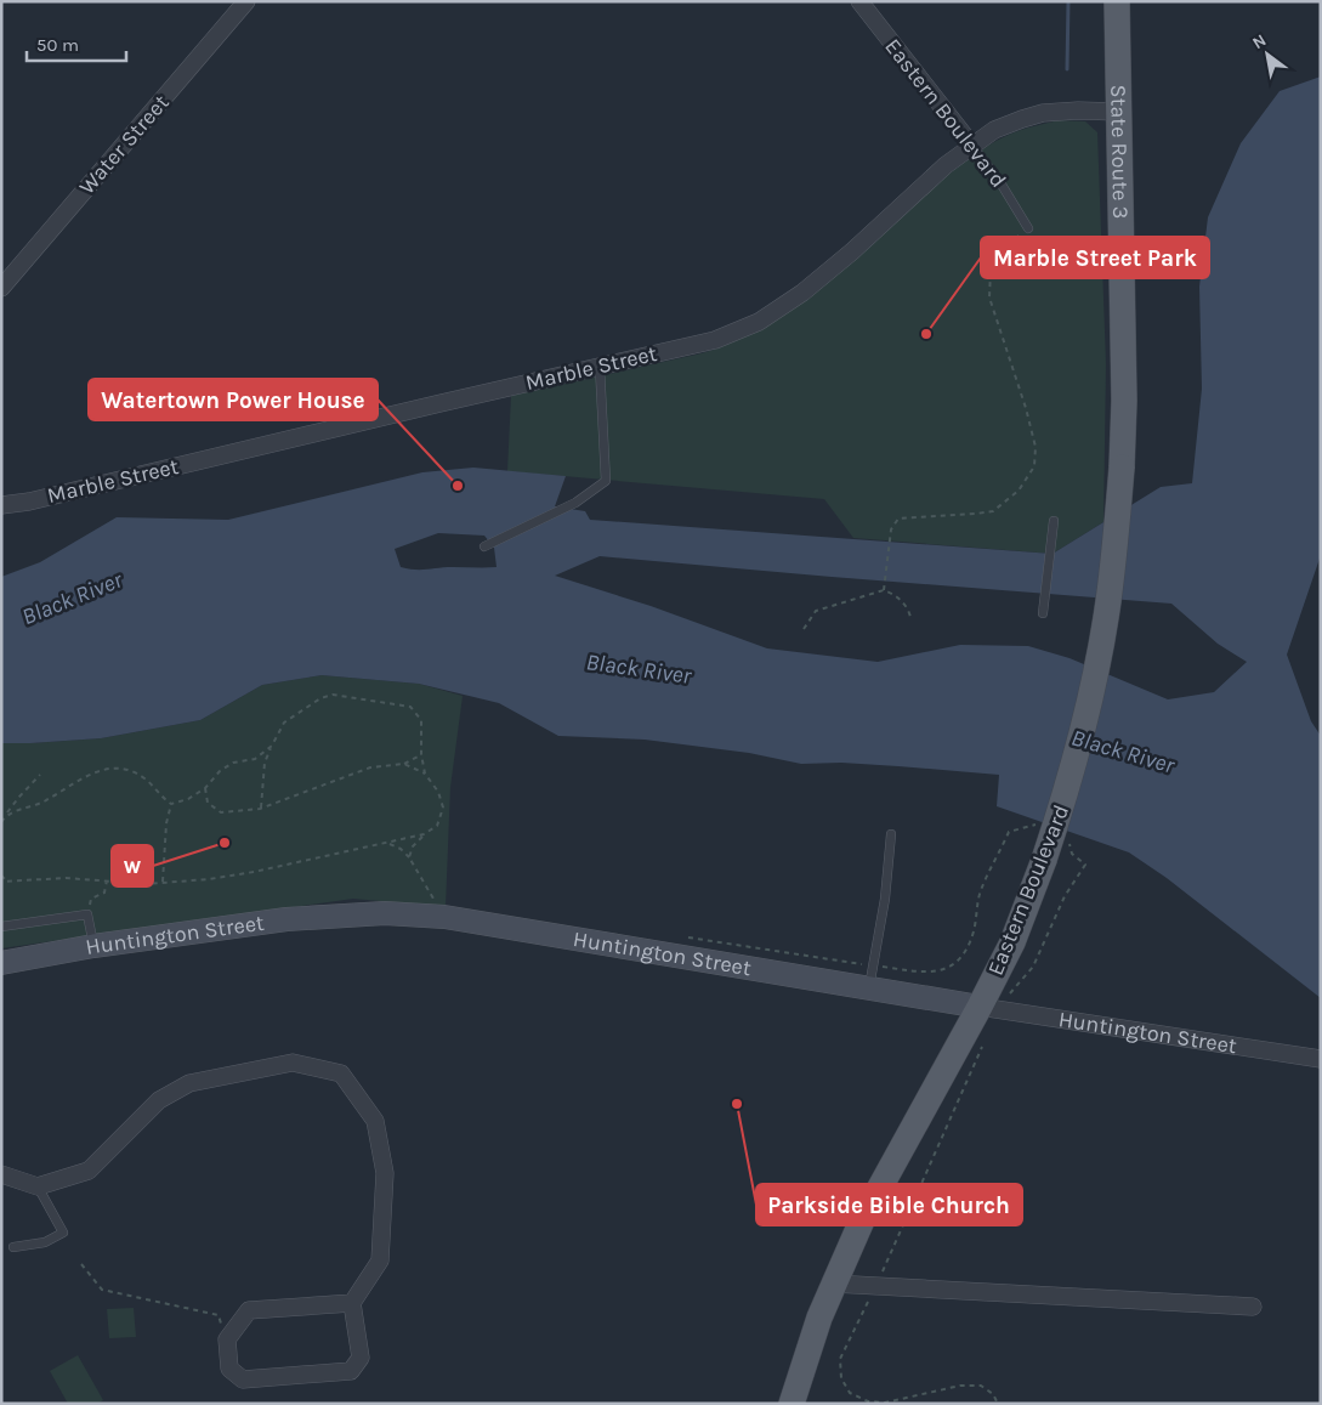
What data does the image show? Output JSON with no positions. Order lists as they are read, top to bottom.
{
  "streets": {
    "main road": ["Eastern Boulevard", "State Route 3"],
    "street": ["Water Street", "Marble Street", "Huntington Street"]
  },
  "crossings": [
    ["Eastern Boulevard", "State Route 3"],
    ["Eastern Boulevard", "Marble Street"],
    ["Eastern Boulevard", "Huntington Street"],
    ["State Route 3", "Marble Street"]
  ],
  "water": ["Black River"],
  "places": [
    "Marble Street Park",
    "Watertown Power House",
    "w",
    "Parkside Bible Church"
  ],
  "scale_bar": "50 m",
  "north": "top left"
}
